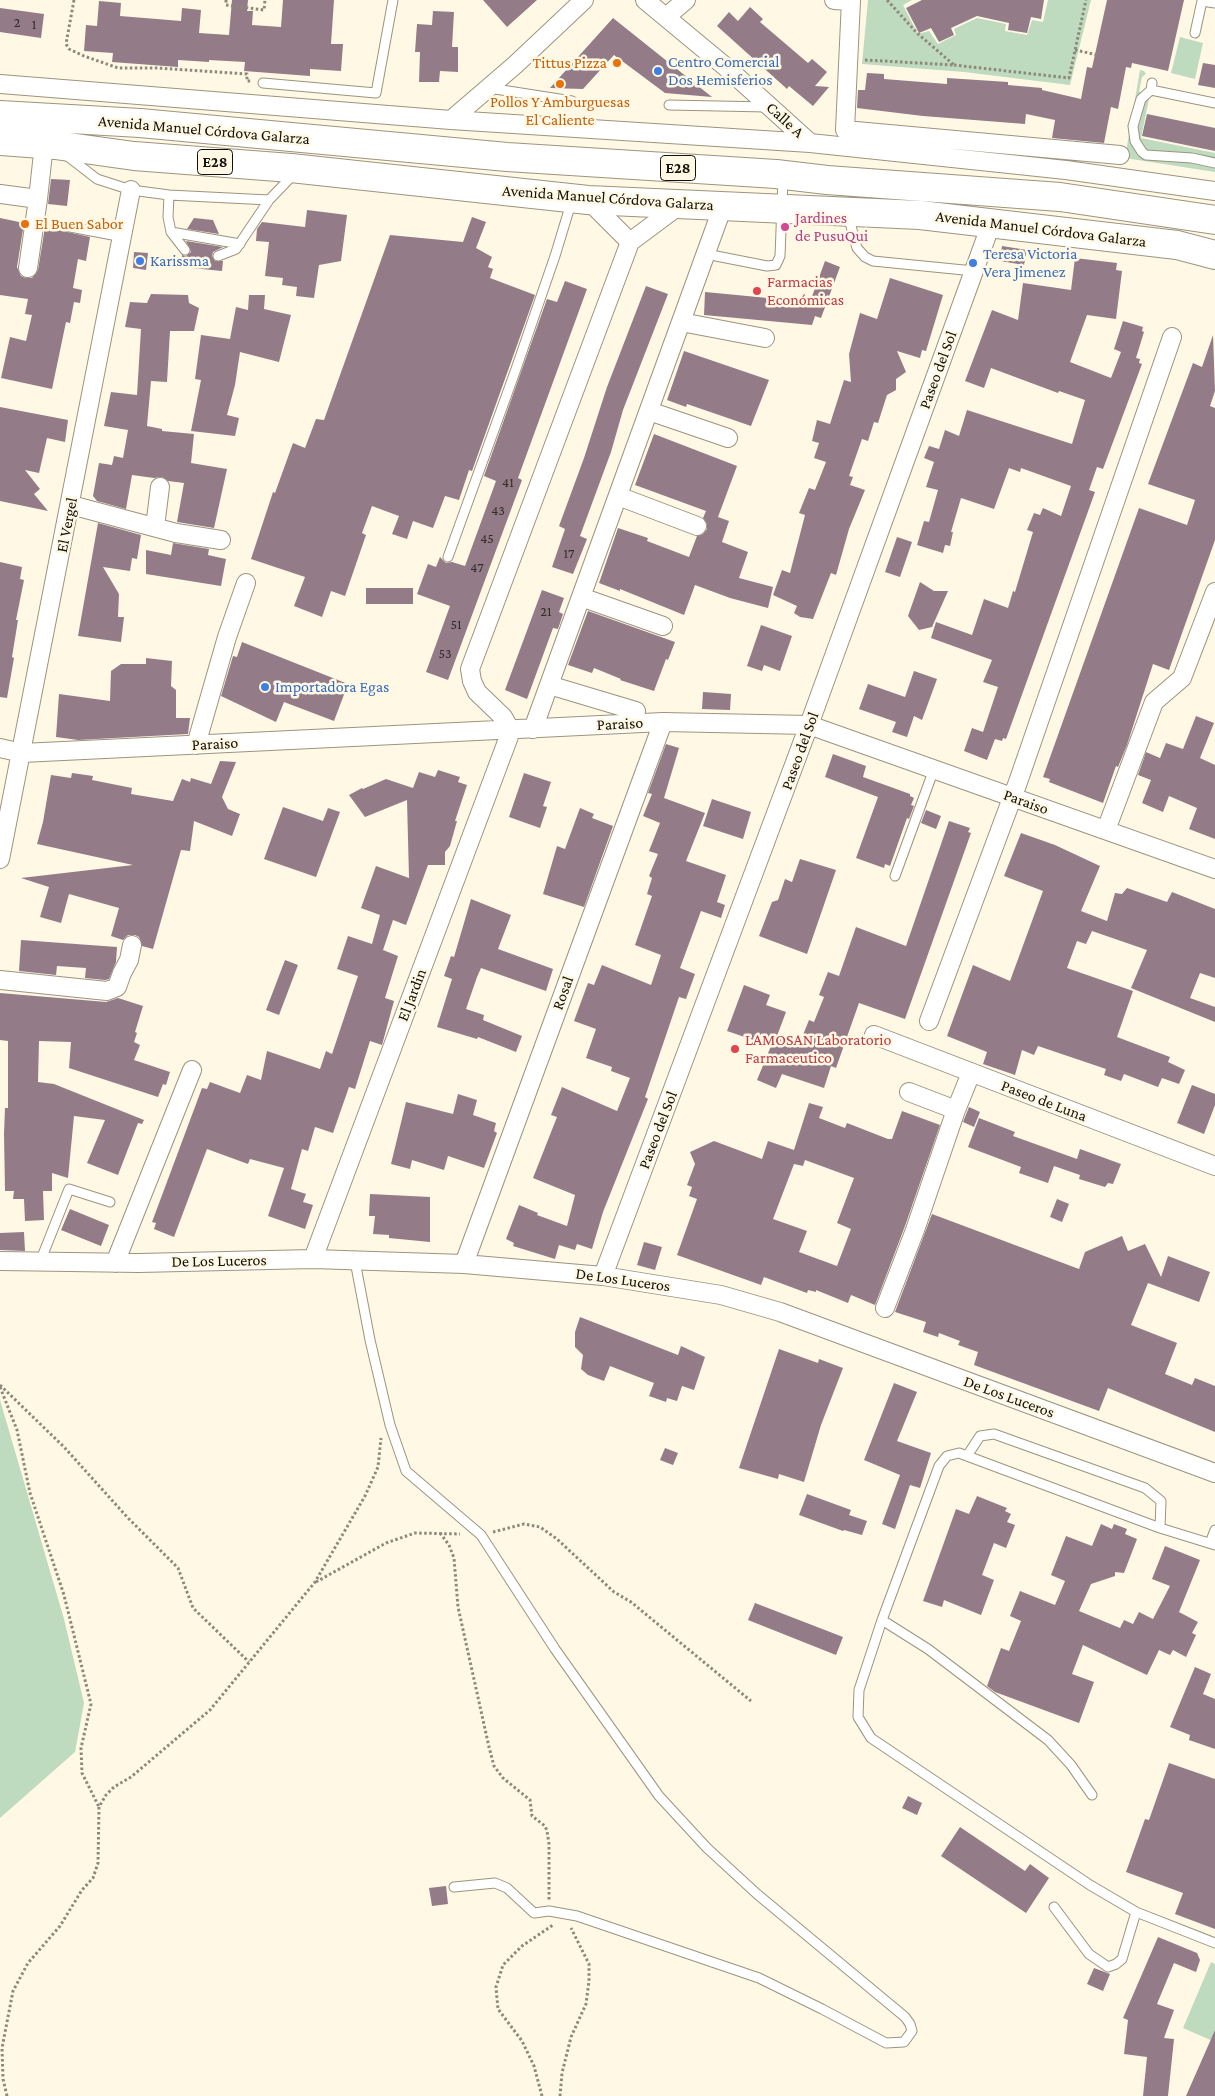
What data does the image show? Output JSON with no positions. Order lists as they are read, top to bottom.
{
  "streets": {
    "main road": ["Avenida Manuel Córdova Galarza", "E28"],
    "street": [
      "Calle A",
      "Paseo del Sol",
      "El Vergel",
      "Paraiso",
      "Rosal",
      "El Jardin",
      "Paseo de Luna",
      "De Los Luceros"
    ]
  },
  "crossings": [
    ["Avenida Manuel Córdova Galarza", "Paseo del Sol"],
    ["Paseo del Sol", "Paraiso"],
    ["Paseo del Sol", "De Los Luceros"],
    ["El Vergel", "Paraiso"],
    ["Paraiso", "Rosal"],
    ["Paraiso", "El Jardin"],
    ["Rosal", "De Los Luceros"],
    ["El Jardin", "De Los Luceros"]
  ],
  "places": [
    "Tittus Pizza",
    "Centro Comercial Dos Hemisferios",
    "Pollos Y Amburguesas El Caliente",
    "El Buen Sabor",
    "Jardines de PusuQui",
    "Karissma",
    "Teresa Victoria Vera Jimenez",
    "Farmacias Económicas",
    "Importadora Egas",
    "LAMOSAN Laboratorio Farmaceutico"
  ],
  "house_numbers": [
    "2",
    "1",
    "41",
    "43",
    "45",
    "17",
    "47",
    "21",
    "51",
    "53"
  ]
}
